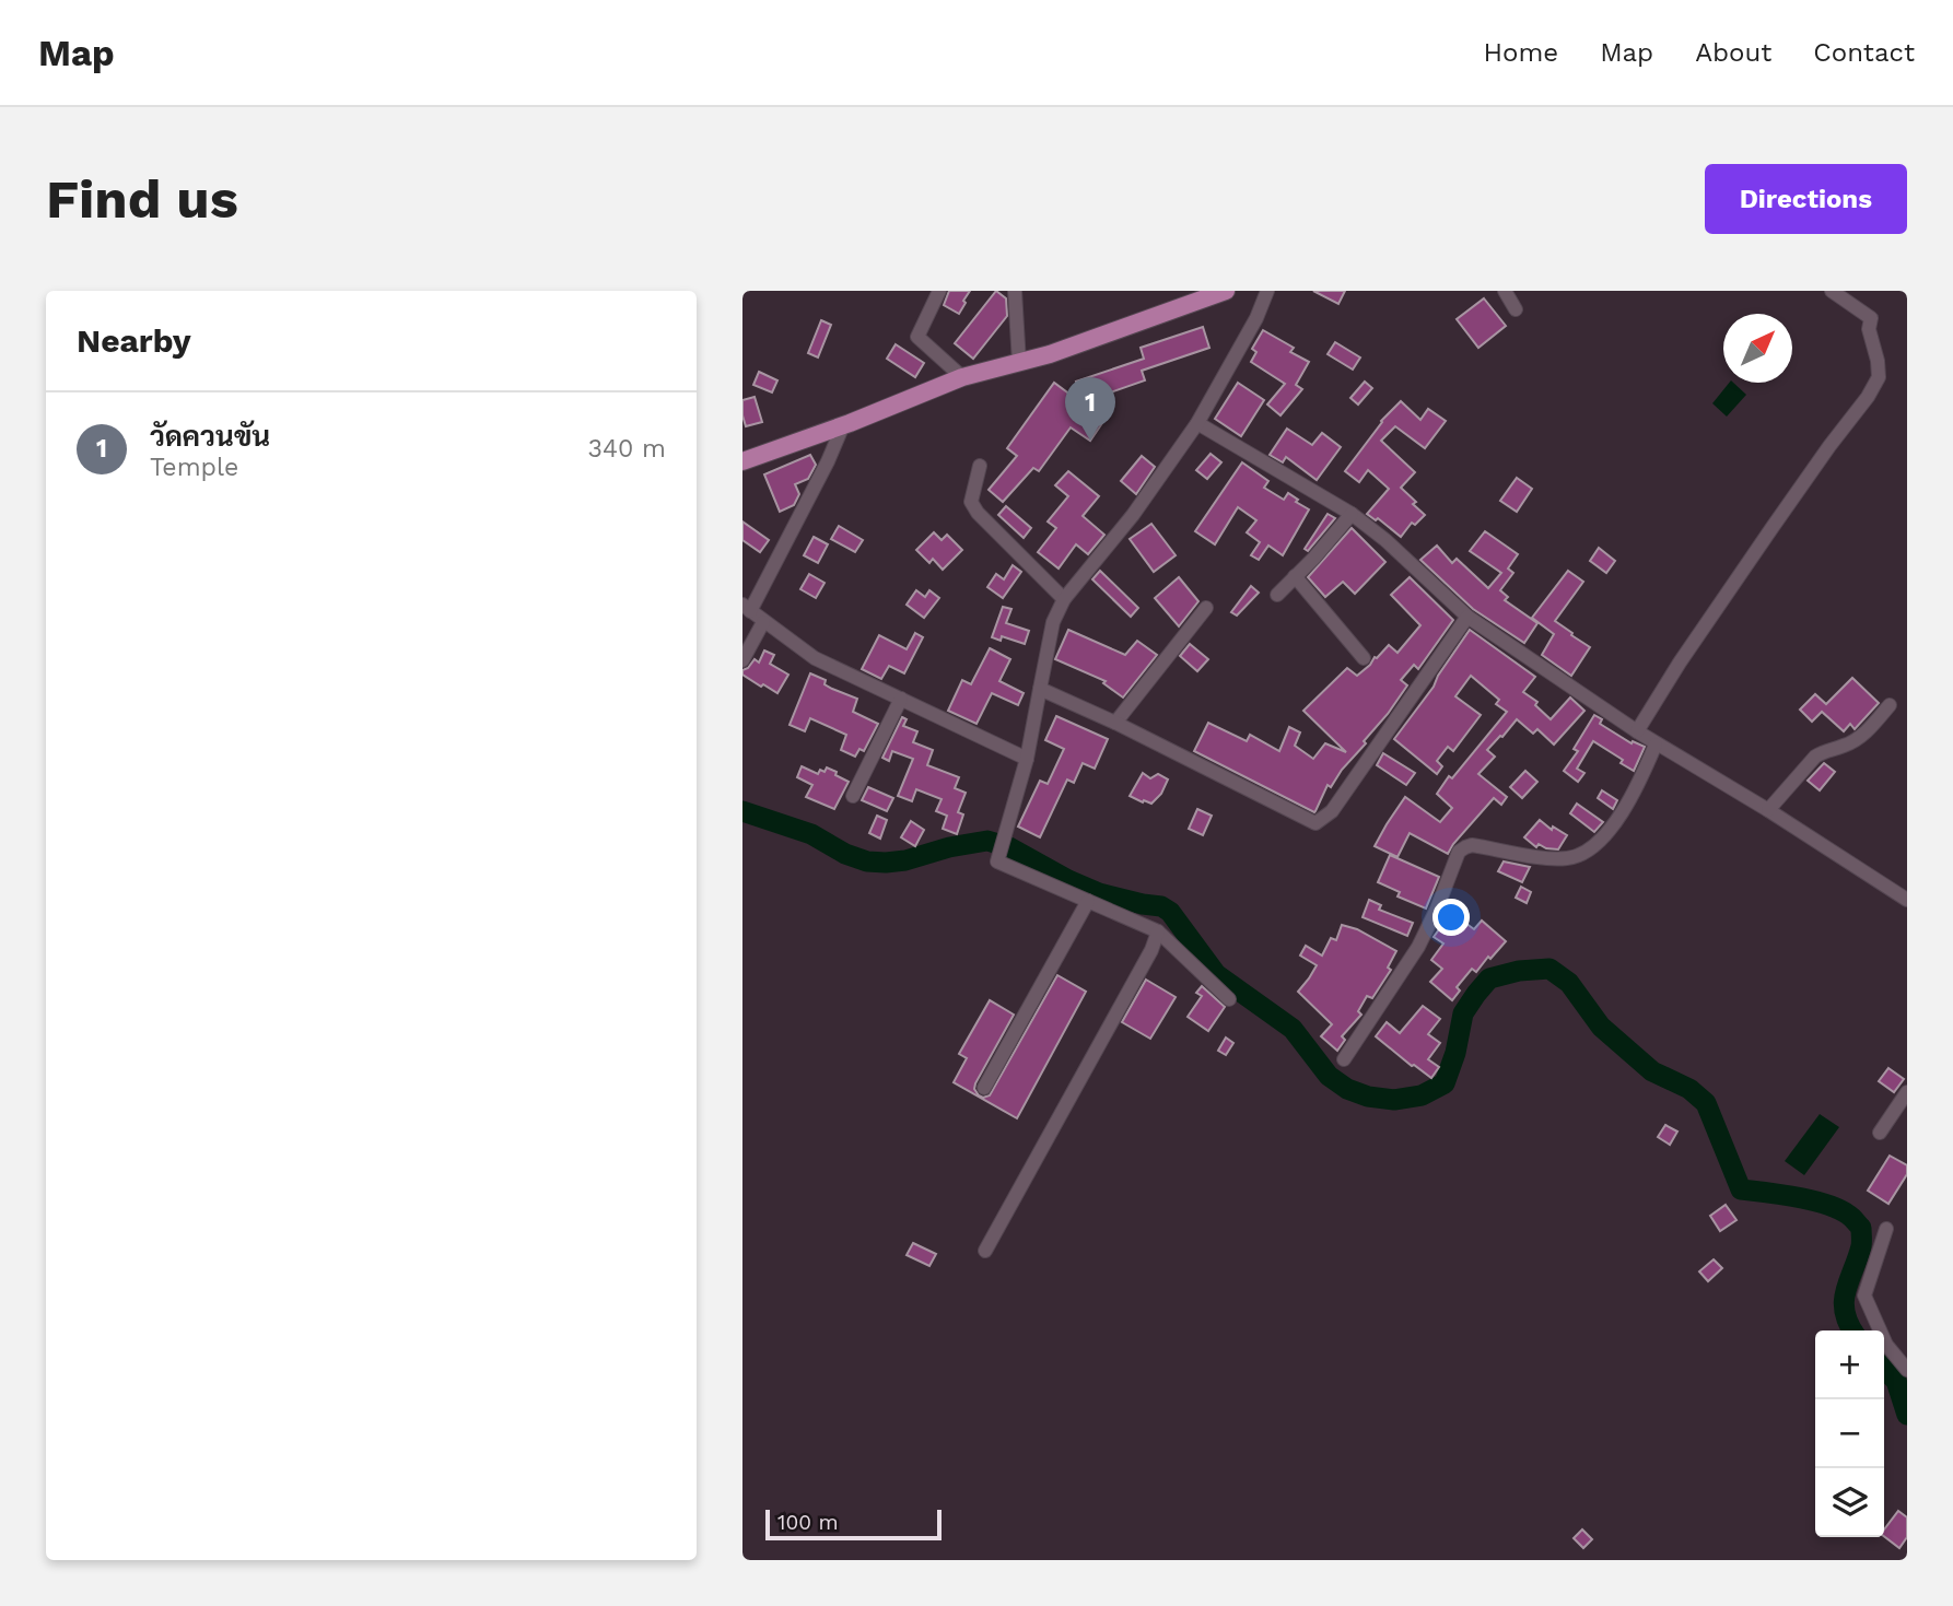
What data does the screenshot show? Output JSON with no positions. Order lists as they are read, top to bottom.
{
  "scale_bar": "100 m",
  "north": "top right",
  "page": {
    "header": "Map",
    "nav": [
      "Home",
      "Map",
      "About",
      "Contact"
    ],
    "buttons": "Directions",
    "title": "Find us",
    "heading": "Nearby",
    "pins": "1",
    "list": [
      {
        "mark": "1",
        "name": "วัดควนขัน",
        "note": "Temple",
        "value": "340 m"
      }
    ],
    "map_buttons": ["+", "−"],
    "scale": "100 m"
  }
}
